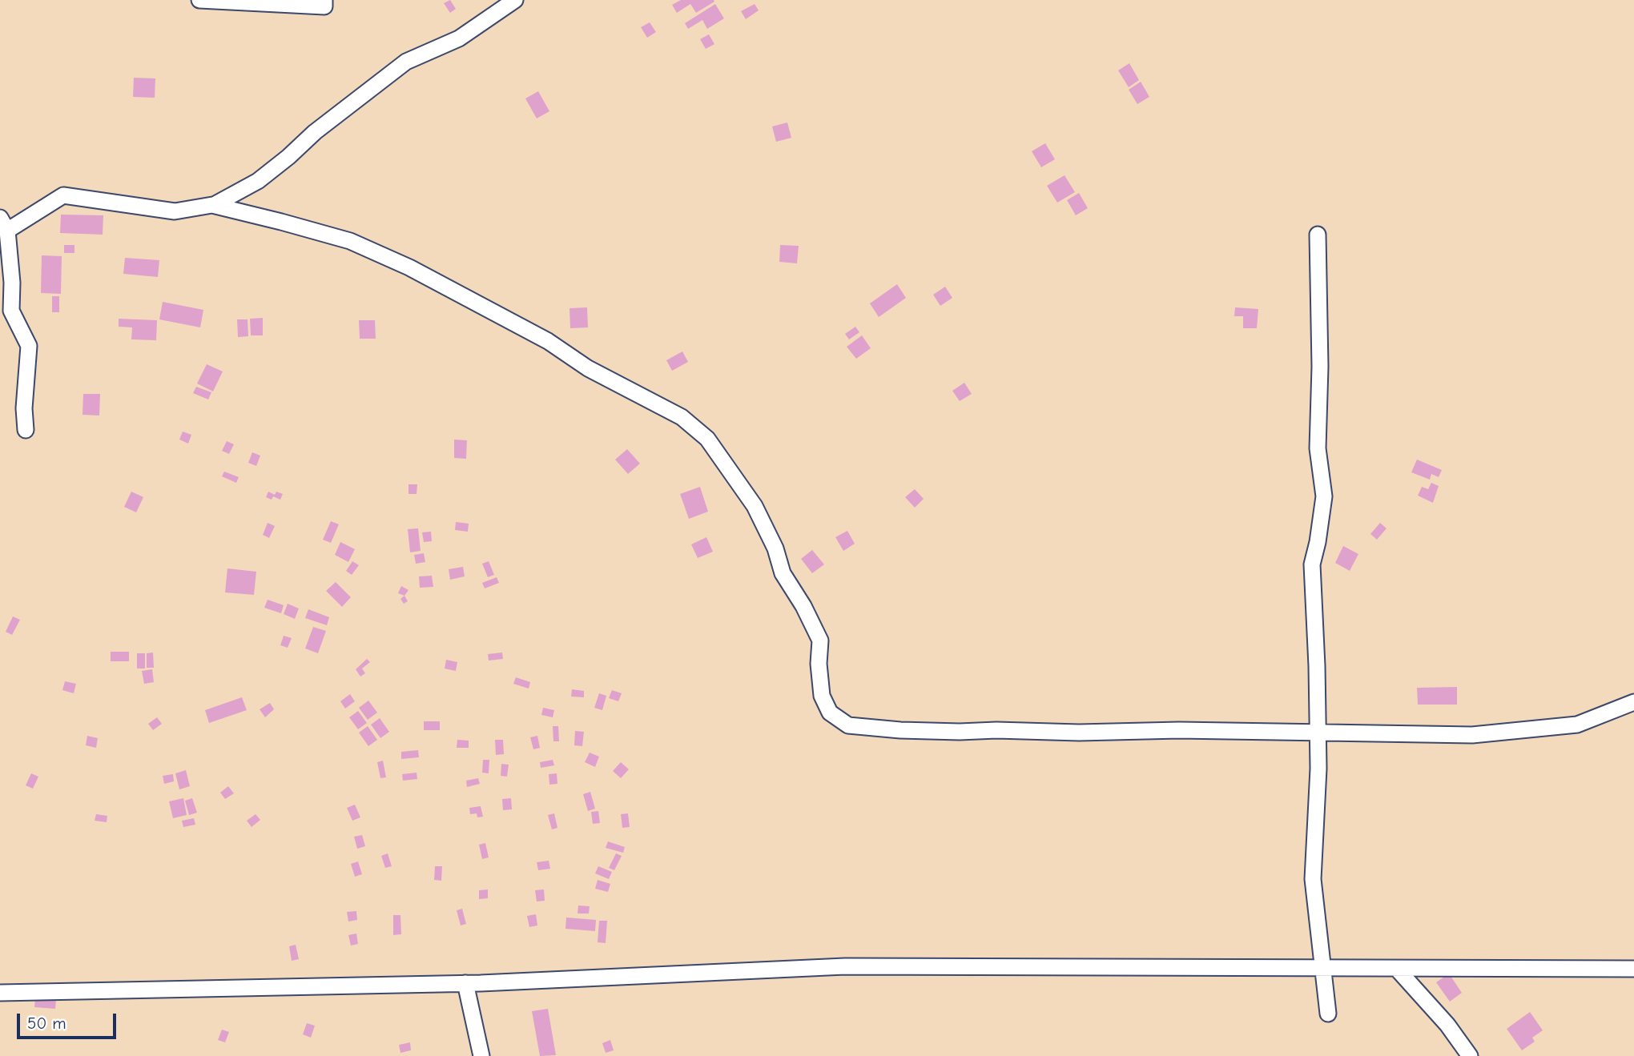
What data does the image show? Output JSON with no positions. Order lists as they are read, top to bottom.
{
  "scale_bar": "50 m"
}
